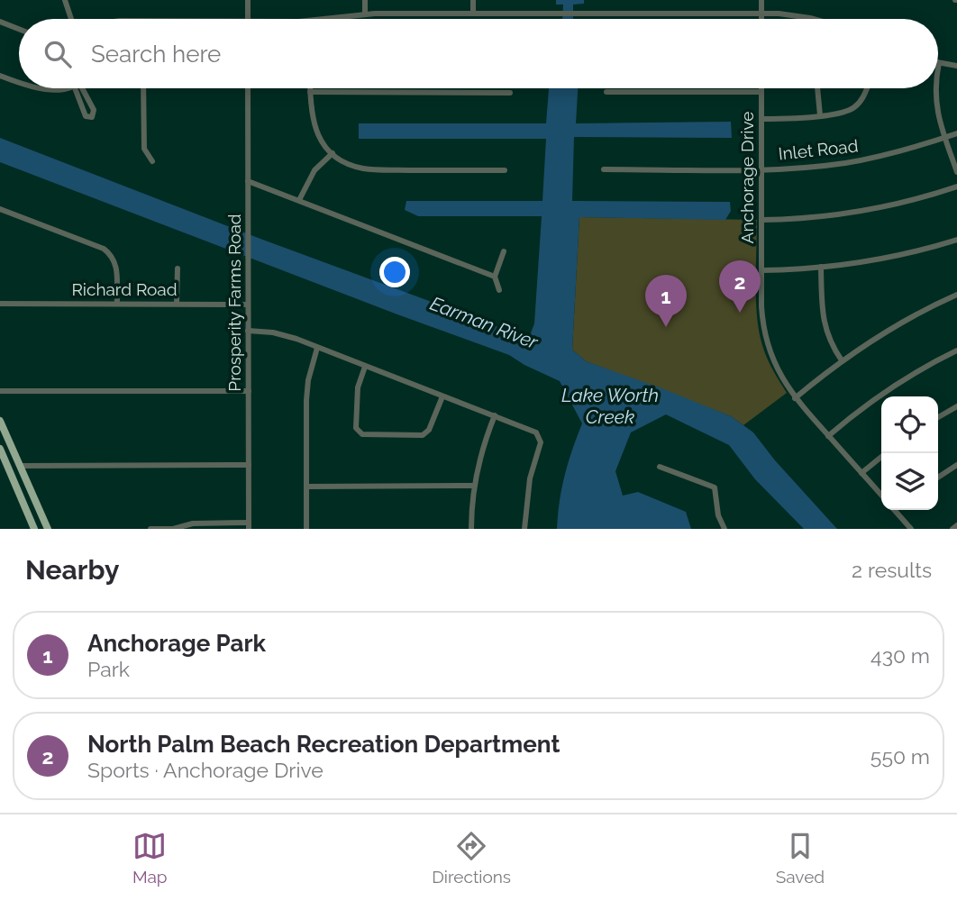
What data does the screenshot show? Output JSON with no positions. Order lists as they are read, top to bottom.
{
  "streets": {
    "street": [
      "Inlet Road",
      "Anchorage Drive",
      "Richard Road",
      "Prosperity Farms Road"
    ]
  },
  "crossings": [
    ["Inlet Road", "Anchorage Drive"],
    ["Richard Road", "Prosperity Farms Road"]
  ],
  "water": ["Earman River", "Lake Worth Creek"],
  "page": {
    "search": "Search here",
    "pins": ["2", "1"],
    "heading": ["Nearby", "2 results"],
    "list": [
      {
        "mark": "1",
        "name": "Anchorage Park",
        "note": "Park",
        "value": "430 m"
      },
      {
        "mark": "2",
        "name": "North Palm Beach Recreation Department",
        "note": "Sports · Anchorage Drive",
        "value": "550 m"
      }
    ],
    "nav": ["Map", "Directions", "Saved"]
  }
}
